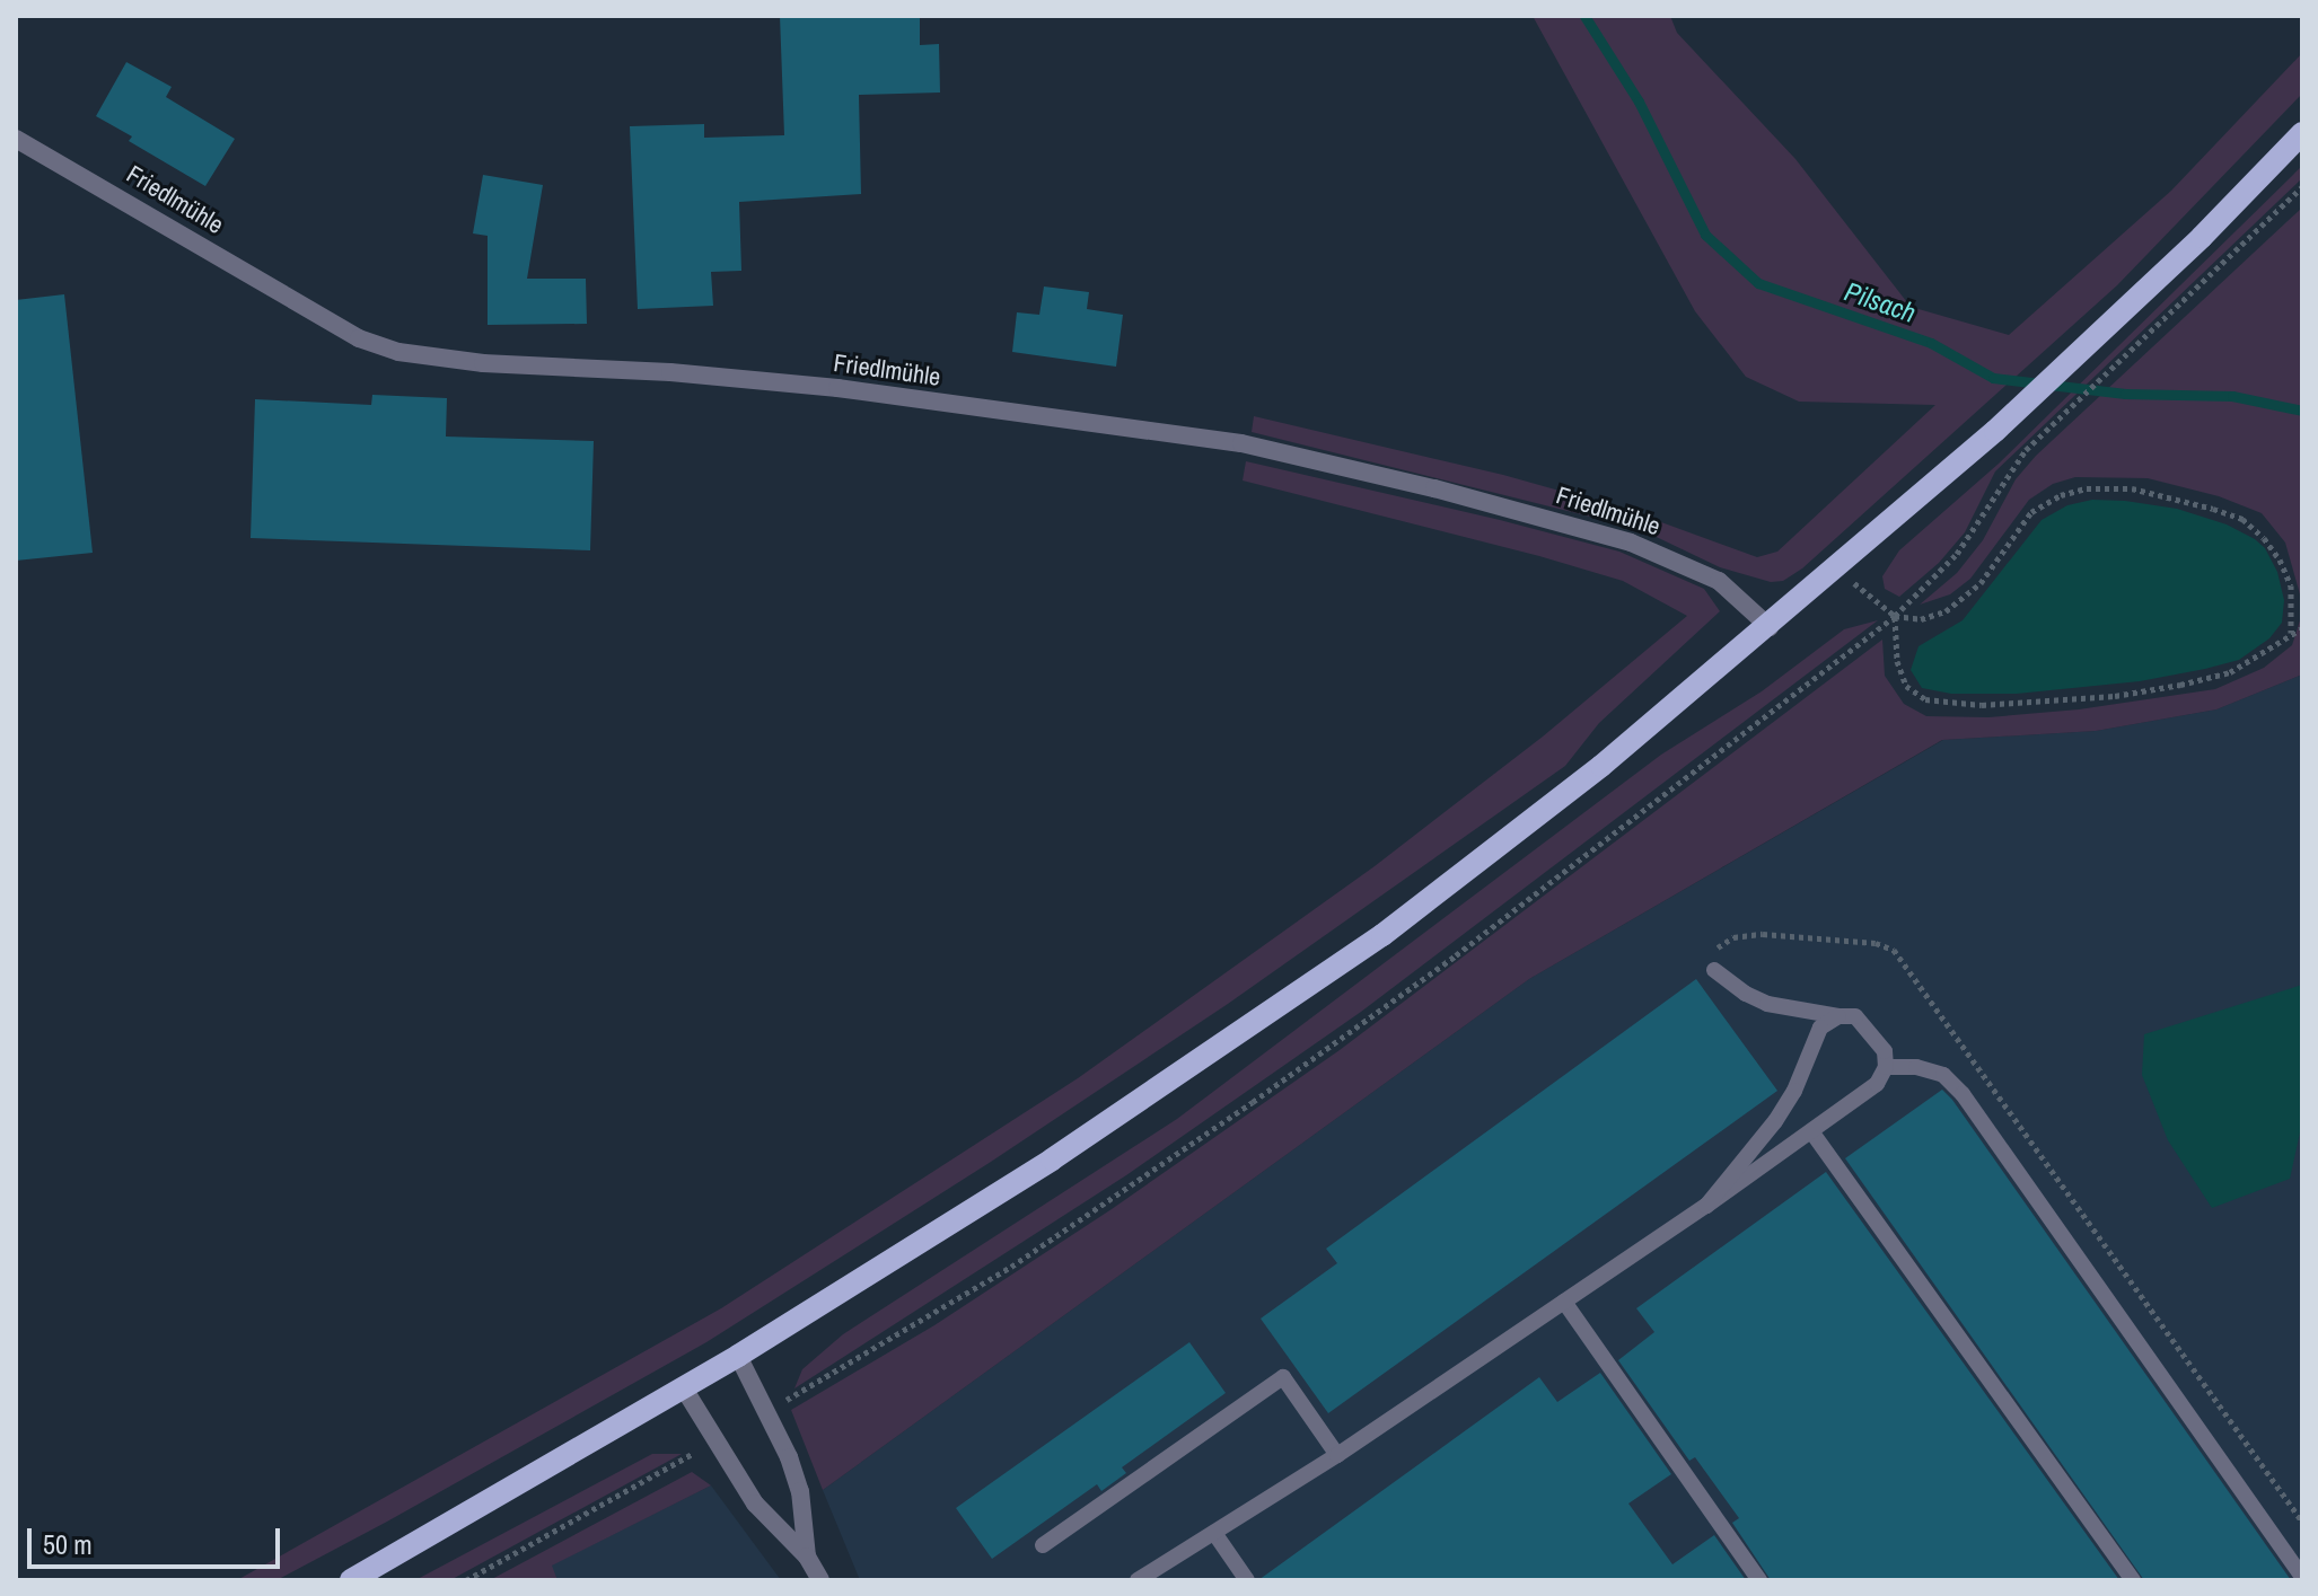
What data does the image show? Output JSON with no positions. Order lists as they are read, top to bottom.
{
  "streets": {
    "street": ["Friedlmühle"]
  },
  "water": ["Pilsach"],
  "scale_bar": "50 m"
}
